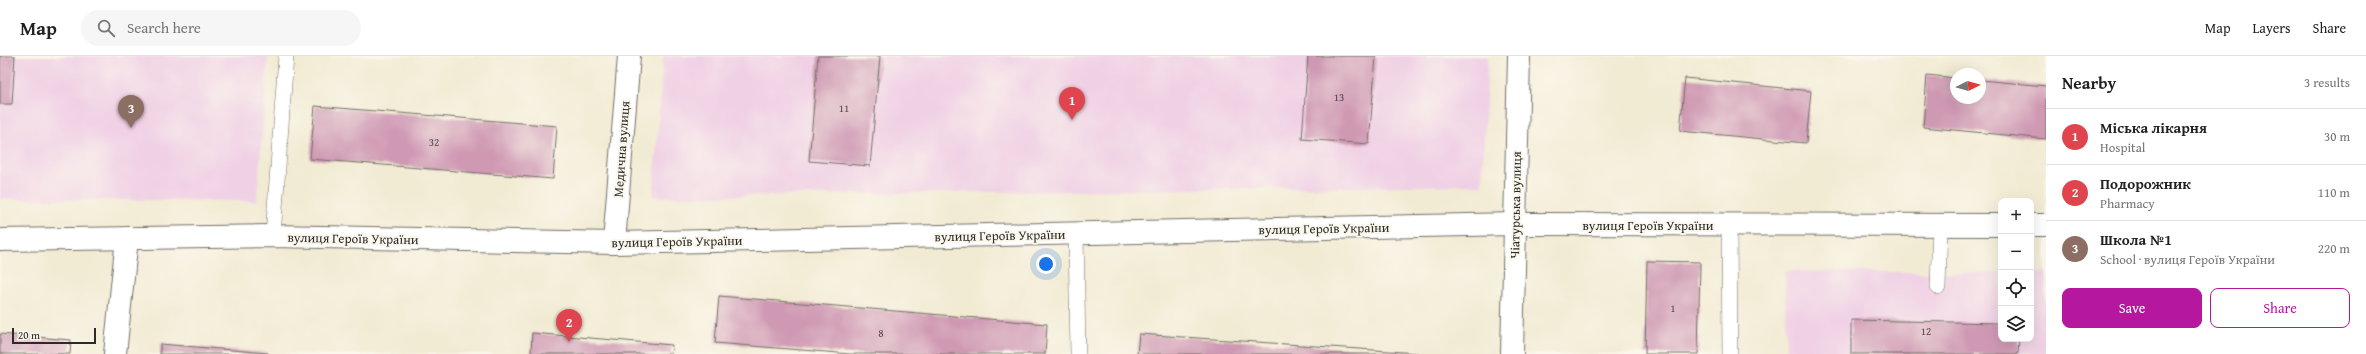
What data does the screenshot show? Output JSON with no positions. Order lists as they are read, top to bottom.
{
  "streets": {
    "street": ["Медична вулиця", "Чіатурська вулиця", "вулиця Героїв України"]
  },
  "crossings": [
    ["Медична вулиця", "вулиця Героїв України"],
    ["Чіатурська вулиця", "вулиця Героїв України"]
  ],
  "house_numbers": [
    "13",
    "11",
    "32",
    "1",
    "12",
    "8"
  ],
  "scale_bar": "20 m",
  "north": "right",
  "page": {
    "header": "Map",
    "search": "Search here",
    "nav": ["Map", "Layers", "Share"],
    "heading": ["Nearby", "3 results"],
    "pins": ["1", "3", "2"],
    "list": [
      {
        "mark": "1",
        "name": "Мiська лiкарня",
        "note": "Hospital",
        "value": "30 m"
      },
      {
        "mark": "2",
        "name": "Подорожник",
        "note": "Pharmacy",
        "value": "110 m"
      },
      {
        "mark": "3",
        "name": "Школа №1",
        "note": "School · вулиця Героїв України",
        "value": "220 m"
      }
    ],
    "map_buttons": ["+", "−"],
    "buttons": ["Save", "Share"],
    "scale": "20 m"
  }
}
